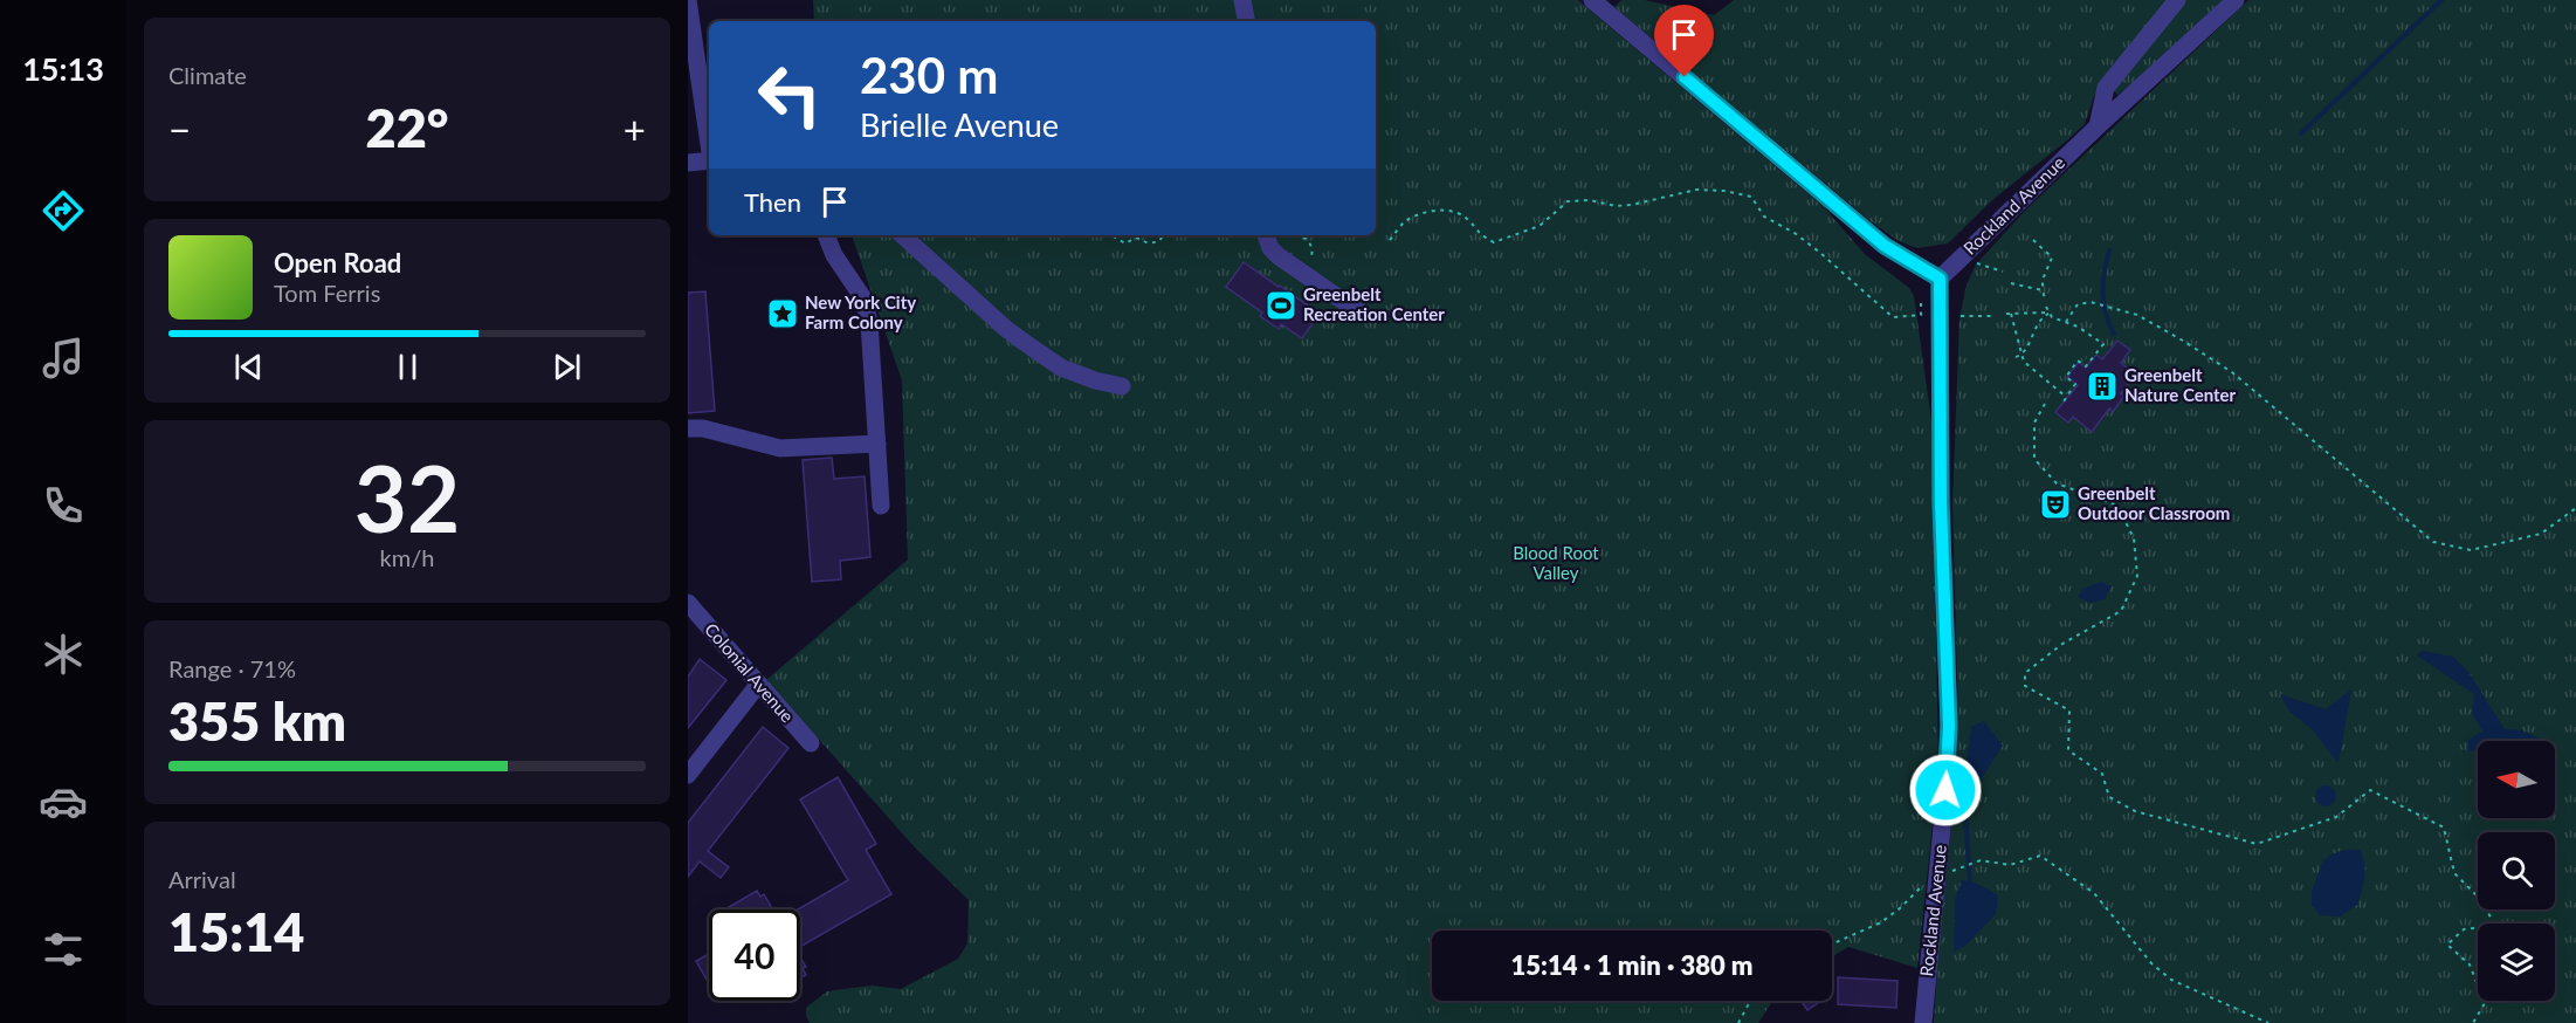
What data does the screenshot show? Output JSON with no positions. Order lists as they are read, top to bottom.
{
  "streets": {
    "street": ["Rockland Avenue", "Colonial Avenue"]
  },
  "parks": ["Blood Root Valley"],
  "places": {
    "sports": ["Greenbelt Recreation Center"],
    "place": ["New York City Farm Colony"],
    "building": ["Greenbelt Nature Center"],
    "theatre": ["Greenbelt Outdoor Classroom"]
  },
  "north": "left",
  "page": {
    "tabs": "15:13",
    "tile": [
      "Climate",
      ["32", "km/h"],
      ["Range · 71%", "355 km"],
      ["Arrival", "15:14"]
    ],
    "turn": ["230 m", "Brielle Avenue"],
    "heat": ["−", "22°", "+"],
    "then": "Then",
    "song": ["Open Road", "Tom Ferris"],
    "limit": "40",
    "trip": "15:14 · 1 min · 380 m"
  }
}
